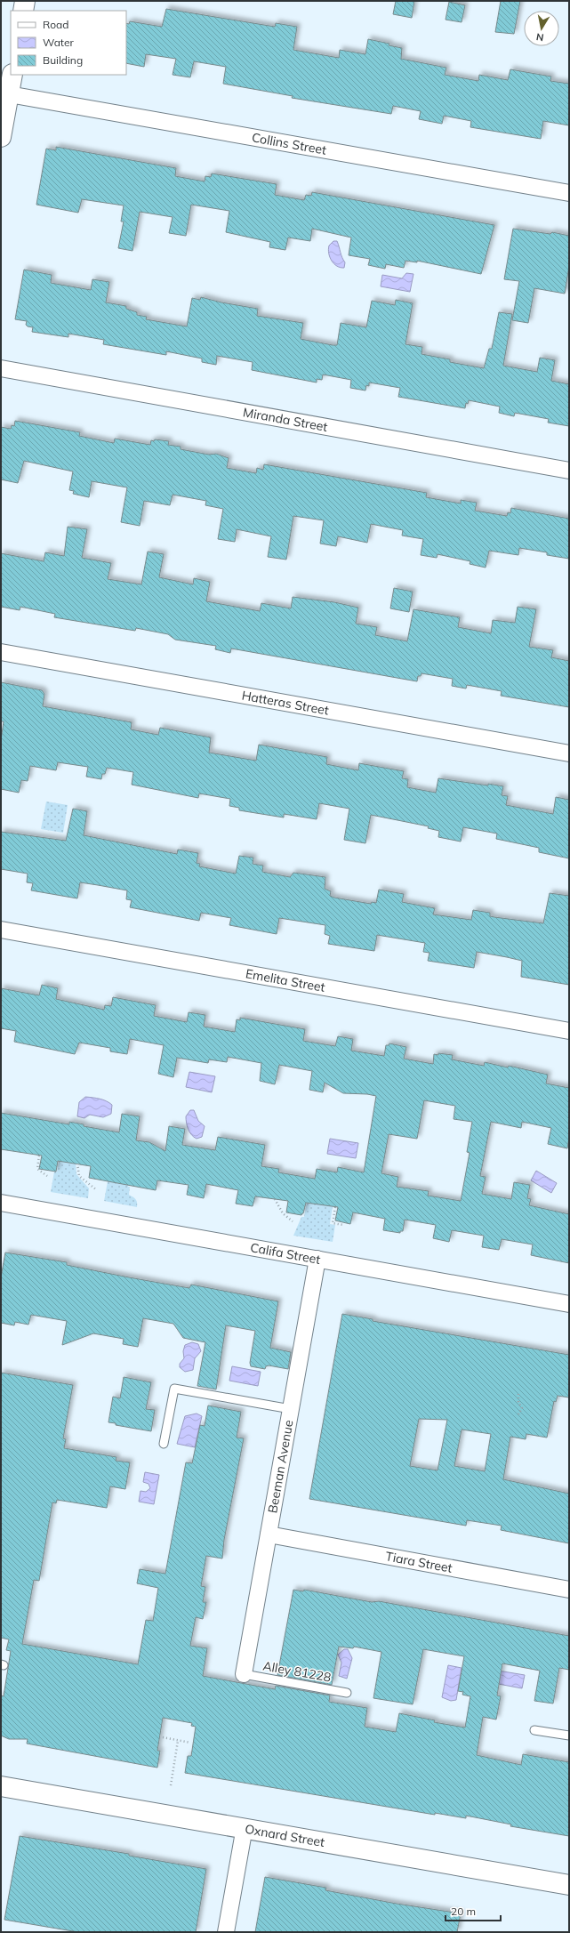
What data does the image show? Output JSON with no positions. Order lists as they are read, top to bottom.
{
  "streets": {
    "main road": ["Oxnard Street"],
    "street": [
      "Collins Street",
      "Miranda Street",
      "Hatteras Street",
      "Emelita Street",
      "Califa Street",
      "Beeman Avenue",
      "Tiara Street"
    ],
    "lane": ["Alley 81228"]
  },
  "crossings": [
    ["Califa Street", "Beeman Avenue"],
    ["Beeman Avenue", "Tiara Street"],
    ["Beeman Avenue", "Alley 81228"]
  ],
  "legend": ["Road", "Water", "Building"],
  "scale_bar": "20 m",
  "north": "bottom"
}
